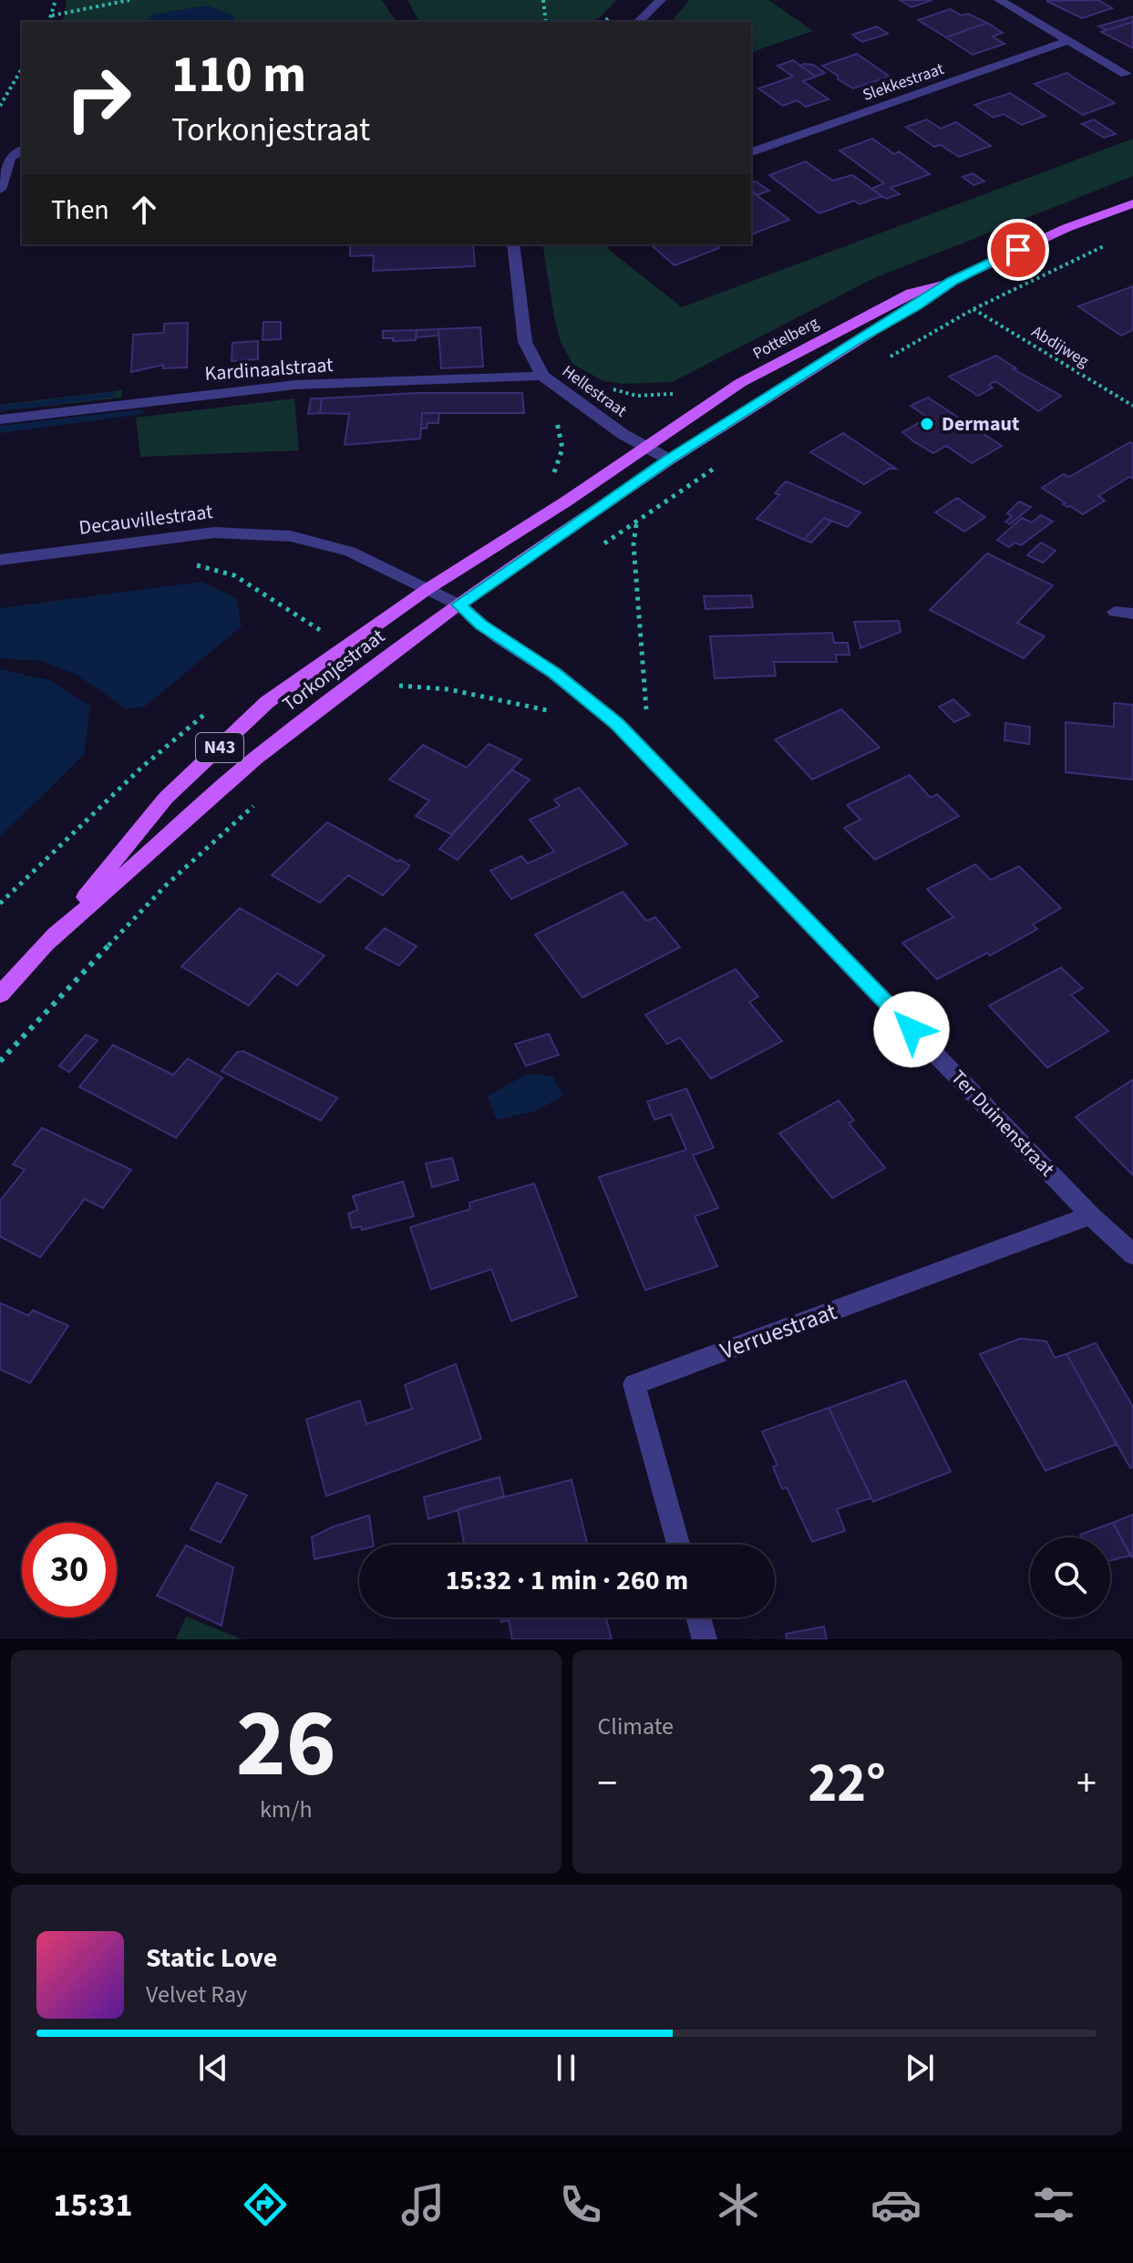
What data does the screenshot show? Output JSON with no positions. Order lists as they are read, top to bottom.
{
  "streets": {
    "main road": ["Pottelberg", "Torkonjestraat", "N43"],
    "street": [
      "Slekkestraat",
      "Kardinaalstraat",
      "Hellestraat",
      "Decauvillestraat",
      "Ter Duinenstraat",
      "Verruestraat"
    ],
    "path": ["Abdijweg"]
  },
  "crossings": [
    ["Pottelberg", "Hellestraat"],
    ["Pottelberg", "Torkonjestraat"],
    ["Kardinaalstraat", "Hellestraat"],
    ["Hellestraat", "Torkonjestraat"],
    ["Decauvillestraat", "Torkonjestraat"],
    ["Decauvillestraat", "Ter Duinenstraat"],
    ["Torkonjestraat", "Ter Duinenstraat"],
    ["Ter Duinenstraat", "Verruestraat"]
  ],
  "places": ["Dermaut"],
  "page": {
    "turn": ["110 m", "Torkonjestraat"],
    "then": "Then",
    "limit": "30",
    "trip": "15:32 · 1 min · 260 m",
    "tile": [
      ["26", "km/h"],
      "Climate"
    ],
    "heat": ["−", "22°", "+"],
    "song": ["Static Love", "Velvet Ray"],
    "tabs": "15:31"
  }
}
